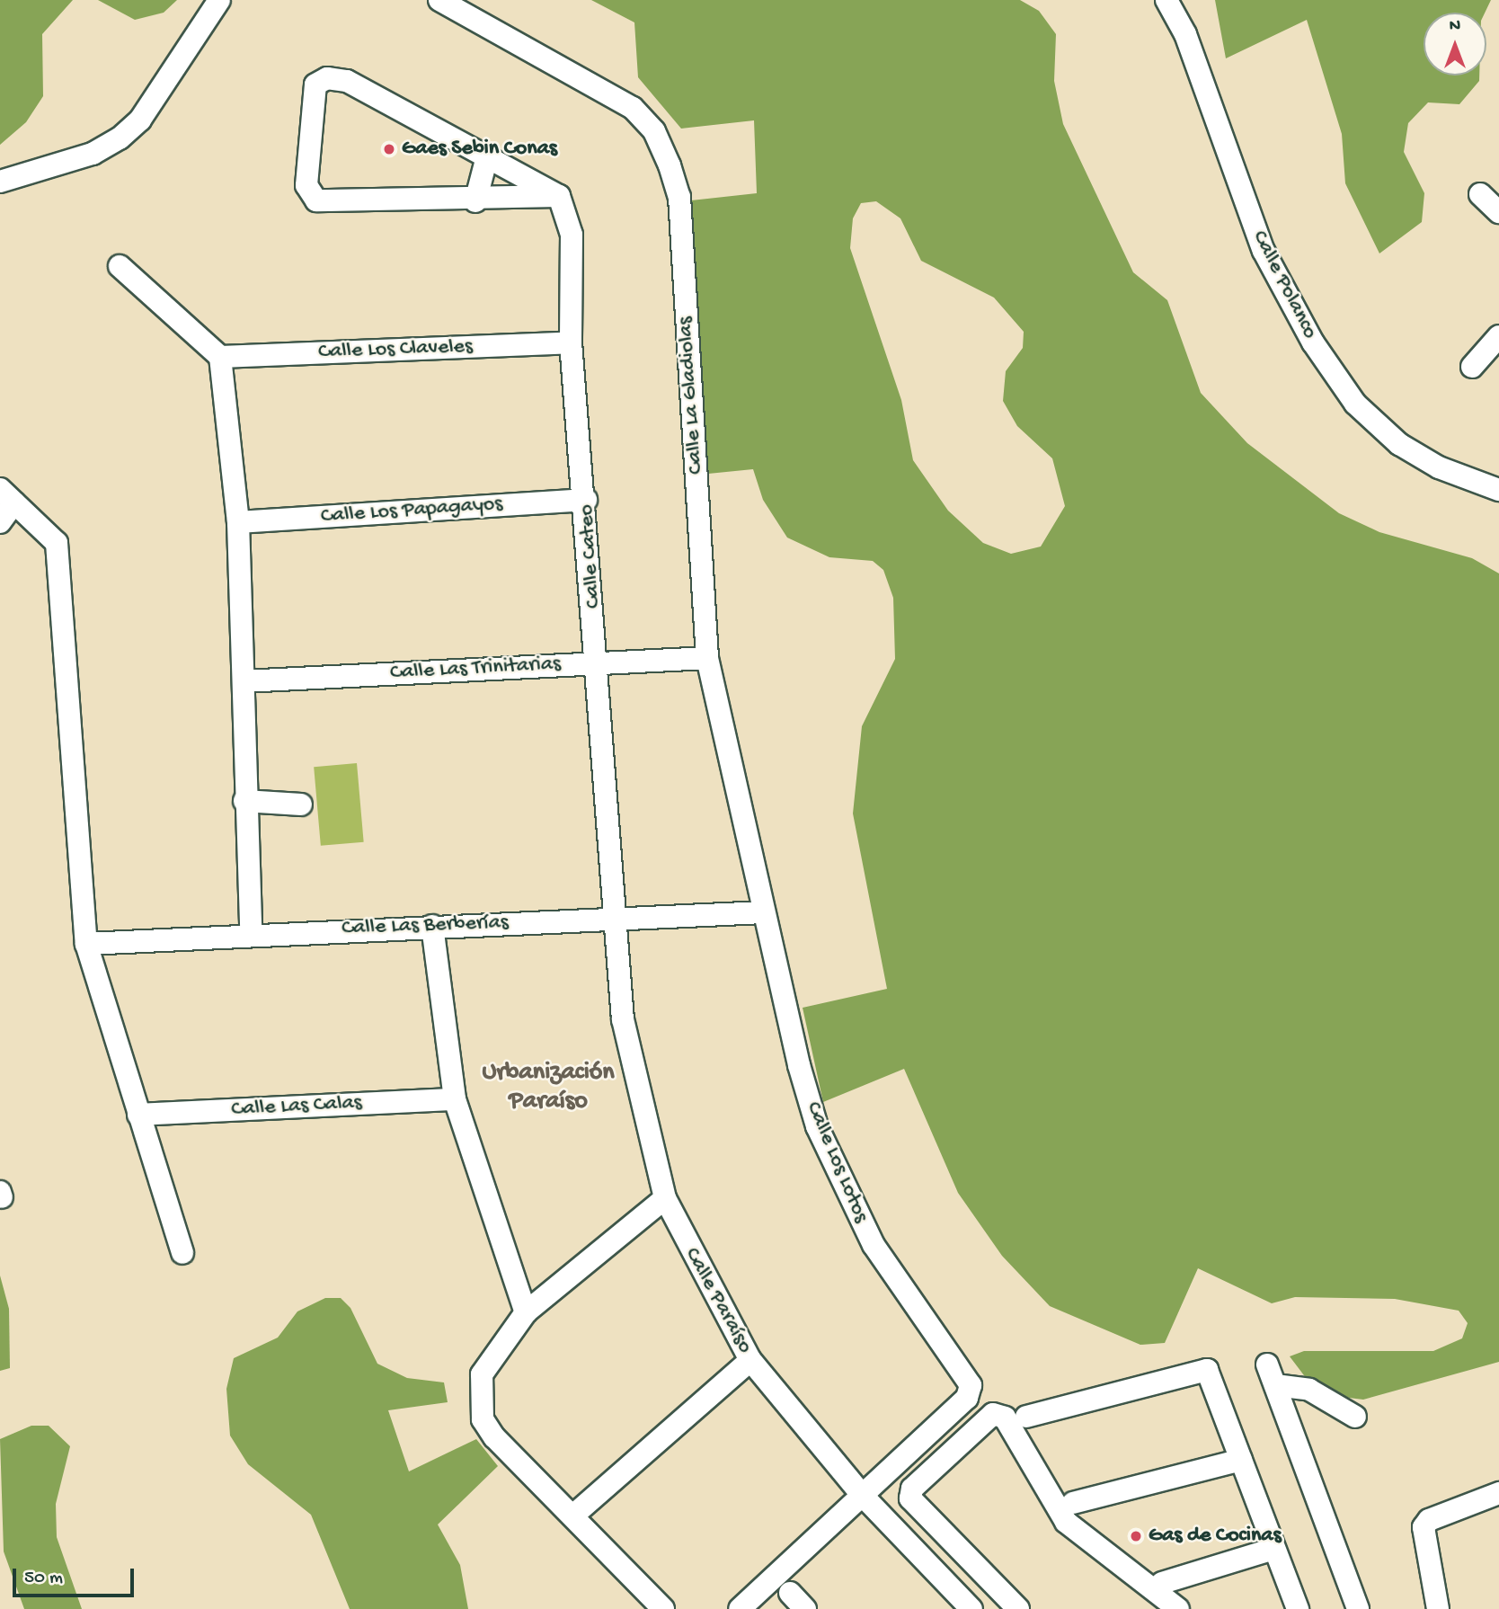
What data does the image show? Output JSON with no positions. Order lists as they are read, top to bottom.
{
  "streets": {
    "street": [
      "Calle Polanco",
      "Calle Los Claveles",
      "Calle La Gladiolas",
      "Calle Los Papagayos",
      "Calle Cateo",
      "Calle Las Trinitarias",
      "Calle Las Berberías",
      "Calle Las Calas",
      "Calle Los Lotos",
      "Calle Paraíso"
    ]
  },
  "crossings": [
    ["Calle Los Claveles", "Calle Cateo"],
    ["Calle La Gladiolas", "Calle Las Trinitarias"],
    ["Calle La Gladiolas", "Calle Las Berberías"],
    ["Calle La Gladiolas", "Calle Los Lotos"],
    ["Calle Los Papagayos", "Calle Cateo"],
    ["Calle Cateo", "Calle Las Trinitarias"],
    ["Calle Cateo", "Calle Las Berberías"],
    ["Calle Cateo", "Calle Paraíso"],
    ["Calle Las Berberías", "Calle Los Lotos"],
    ["Calle Las Berberías", "Calle Paraíso"],
    ["Calle Los Lotos", "Calle Paraíso"]
  ],
  "districts": ["Urbanización Paraíso"],
  "places": ["Gaes Sebin Conas", "Gas de Cocinas"],
  "scale_bar": "50 m",
  "north": "top"
}
